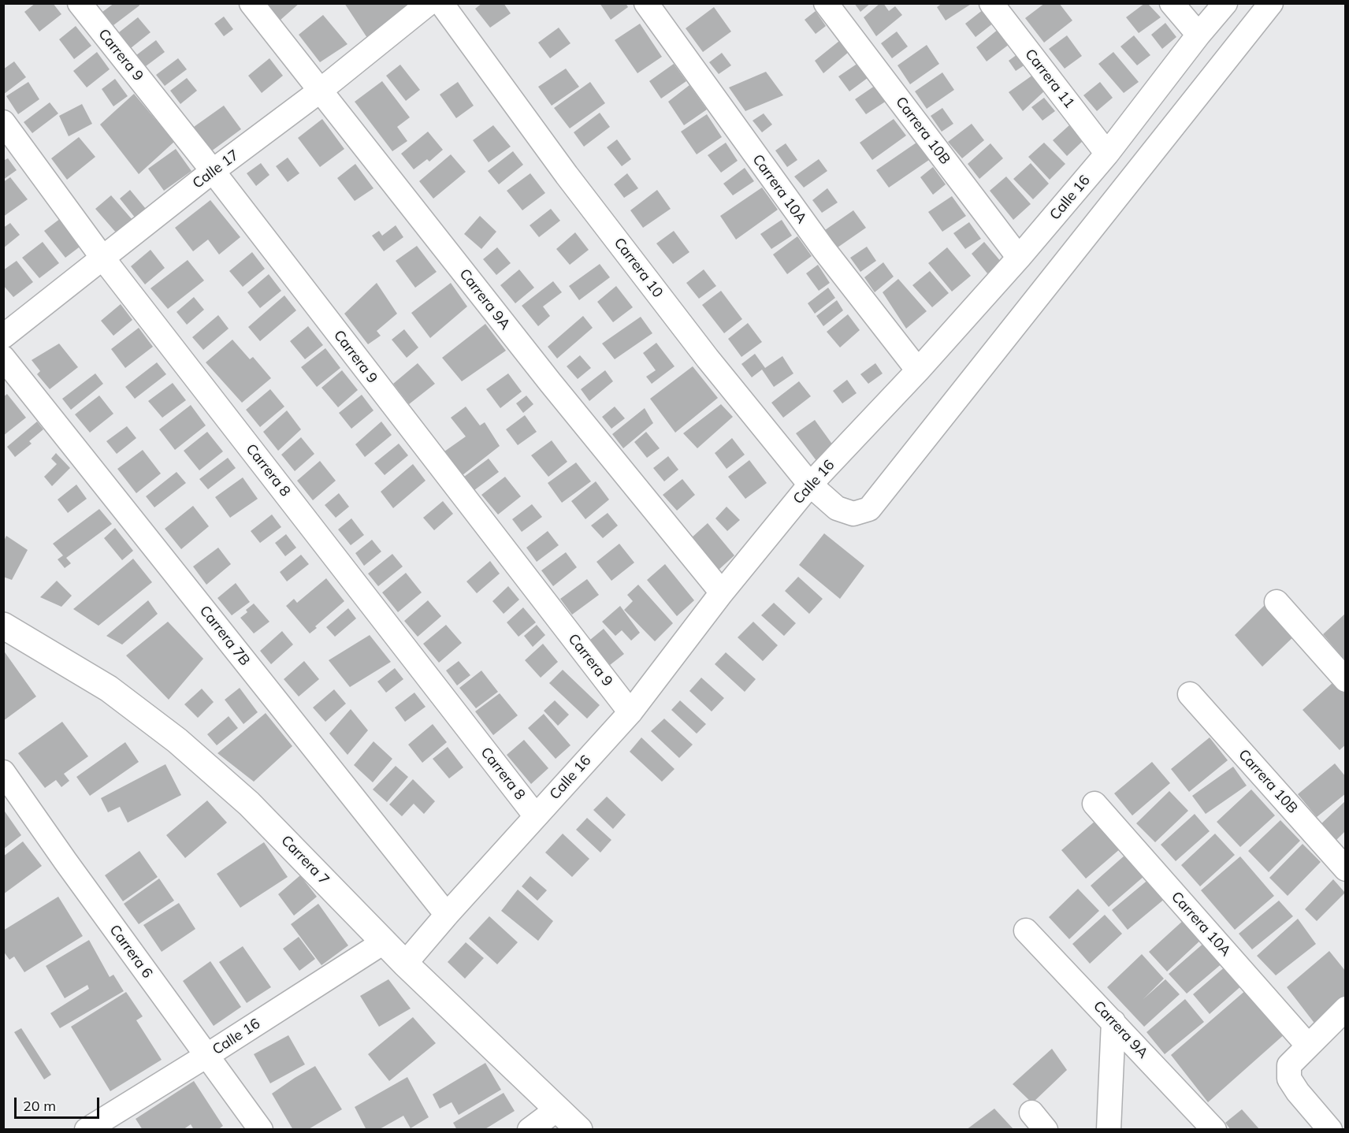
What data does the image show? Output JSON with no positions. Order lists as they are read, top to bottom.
{
  "streets": {
    "street": [
      "Carrera 9",
      "Carrera 11",
      "Carrera 10B",
      "Calle 17",
      "Carrera 10A",
      "Calle 16",
      "Carrera 10",
      "Carrera 9A",
      "Carrera 8",
      "Carrera 7B",
      "Carrera 7",
      "Carrera 6"
    ]
  },
  "crossings": [
    ["Carrera 9", "Calle 17"],
    ["Carrera 9", "Calle 16"],
    ["Carrera 11", "Calle 16"],
    ["Carrera 10B", "Calle 16"],
    ["Calle 17", "Carrera 9A"],
    ["Calle 17", "Carrera 8"],
    ["Carrera 10A", "Calle 16"],
    ["Calle 16", "Carrera 10"],
    ["Calle 16", "Carrera 9A"],
    ["Calle 16", "Carrera 8"],
    ["Calle 16", "Carrera 7B"],
    ["Calle 16", "Carrera 7"],
    ["Calle 16", "Carrera 6"]
  ],
  "scale_bar": "20 m"
}
